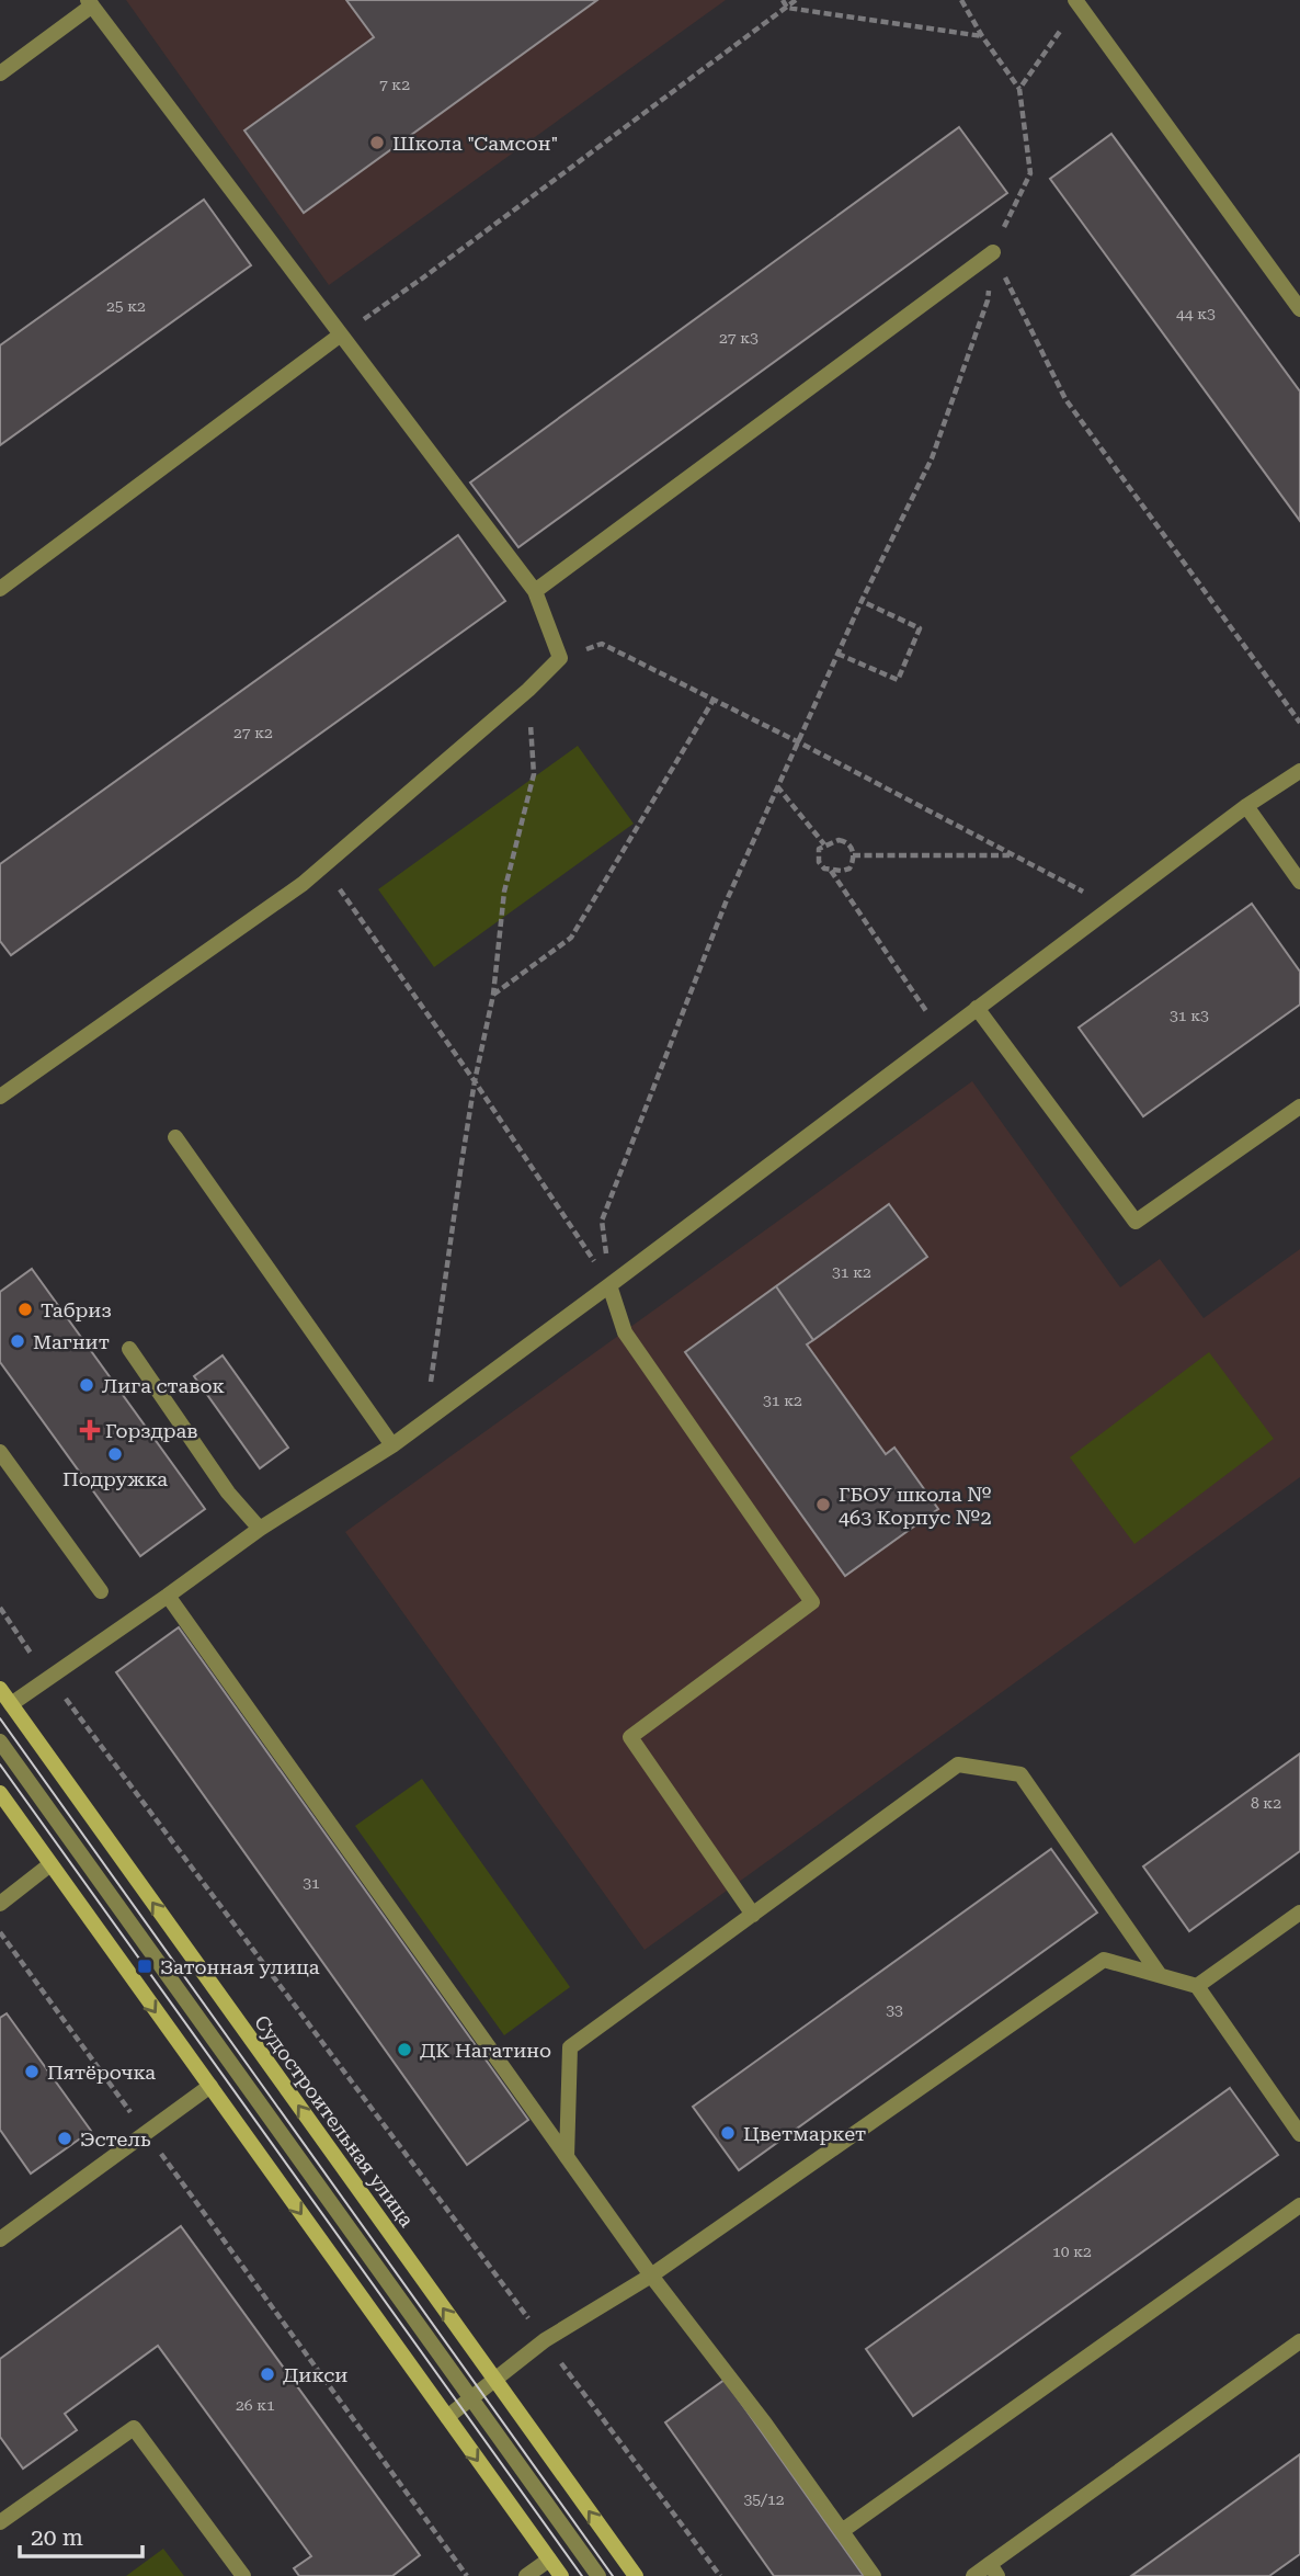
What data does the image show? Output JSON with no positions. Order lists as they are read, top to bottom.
{
  "streets": {
    "street": ["Судостроительная улица"]
  },
  "places": {
    "other": [
      "Школа \"Самсон\"",
      "Табриз",
      "Магнит",
      "Лига ставок",
      "Подружка",
      "ГБОУ школа № 463 Корпус №2",
      "ДК Нагатино",
      "Пятёрочка",
      "Цветмаркет",
      "Эстель",
      "Дикси"
    ],
    "health": ["Горздрав"],
    "transit": ["Затонная улица"]
  },
  "house_numbers": [
    "7 к2",
    "25 к2",
    "44 к3",
    "27 к3",
    "27 к2",
    "31 к3",
    "31 к2",
    "31 к2",
    "8 к2",
    "31",
    "33",
    "10 к2",
    "26 к1",
    "35/12"
  ],
  "scale_bar": "20 m"
}
